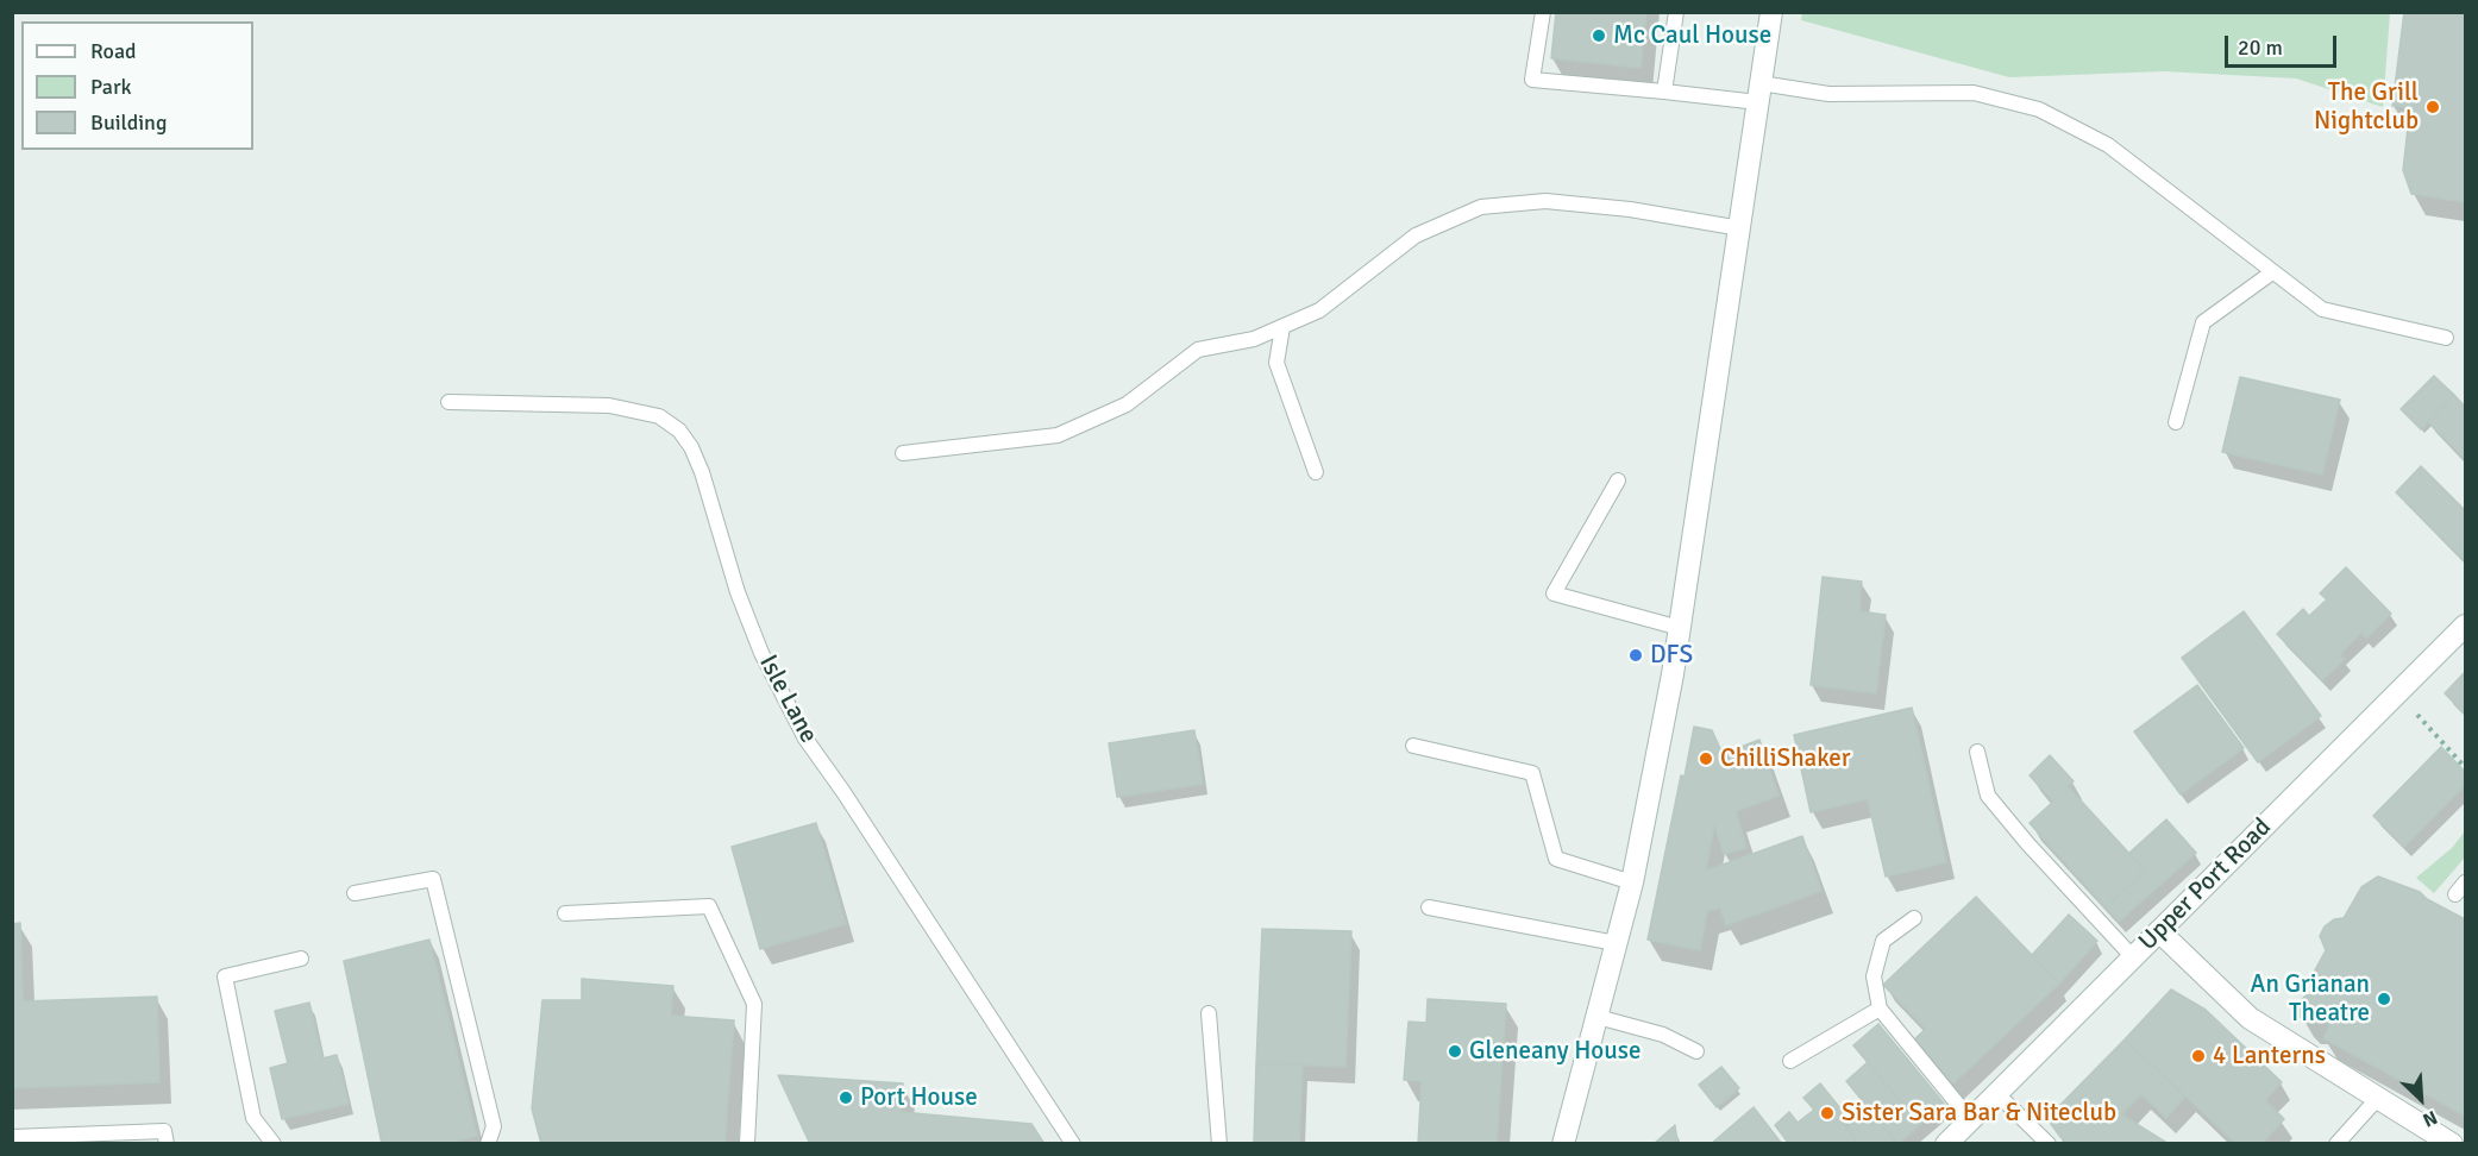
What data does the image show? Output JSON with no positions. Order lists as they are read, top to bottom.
{
  "streets": {
    "main road": ["Upper Port Road"],
    "lane": ["Isle Lane"]
  },
  "places": [
    "Mc Caul House",
    "The Grill Nightclub",
    "DFS",
    "ChilliShaker",
    "An Grianan Theatre",
    "Gleneany House",
    "4 Lanterns",
    "Port House",
    "Sister Sara Bar & Niteclub"
  ],
  "legend": ["Road", "Park", "Building"],
  "scale_bar": "20 m",
  "north": "bottom right"
}
